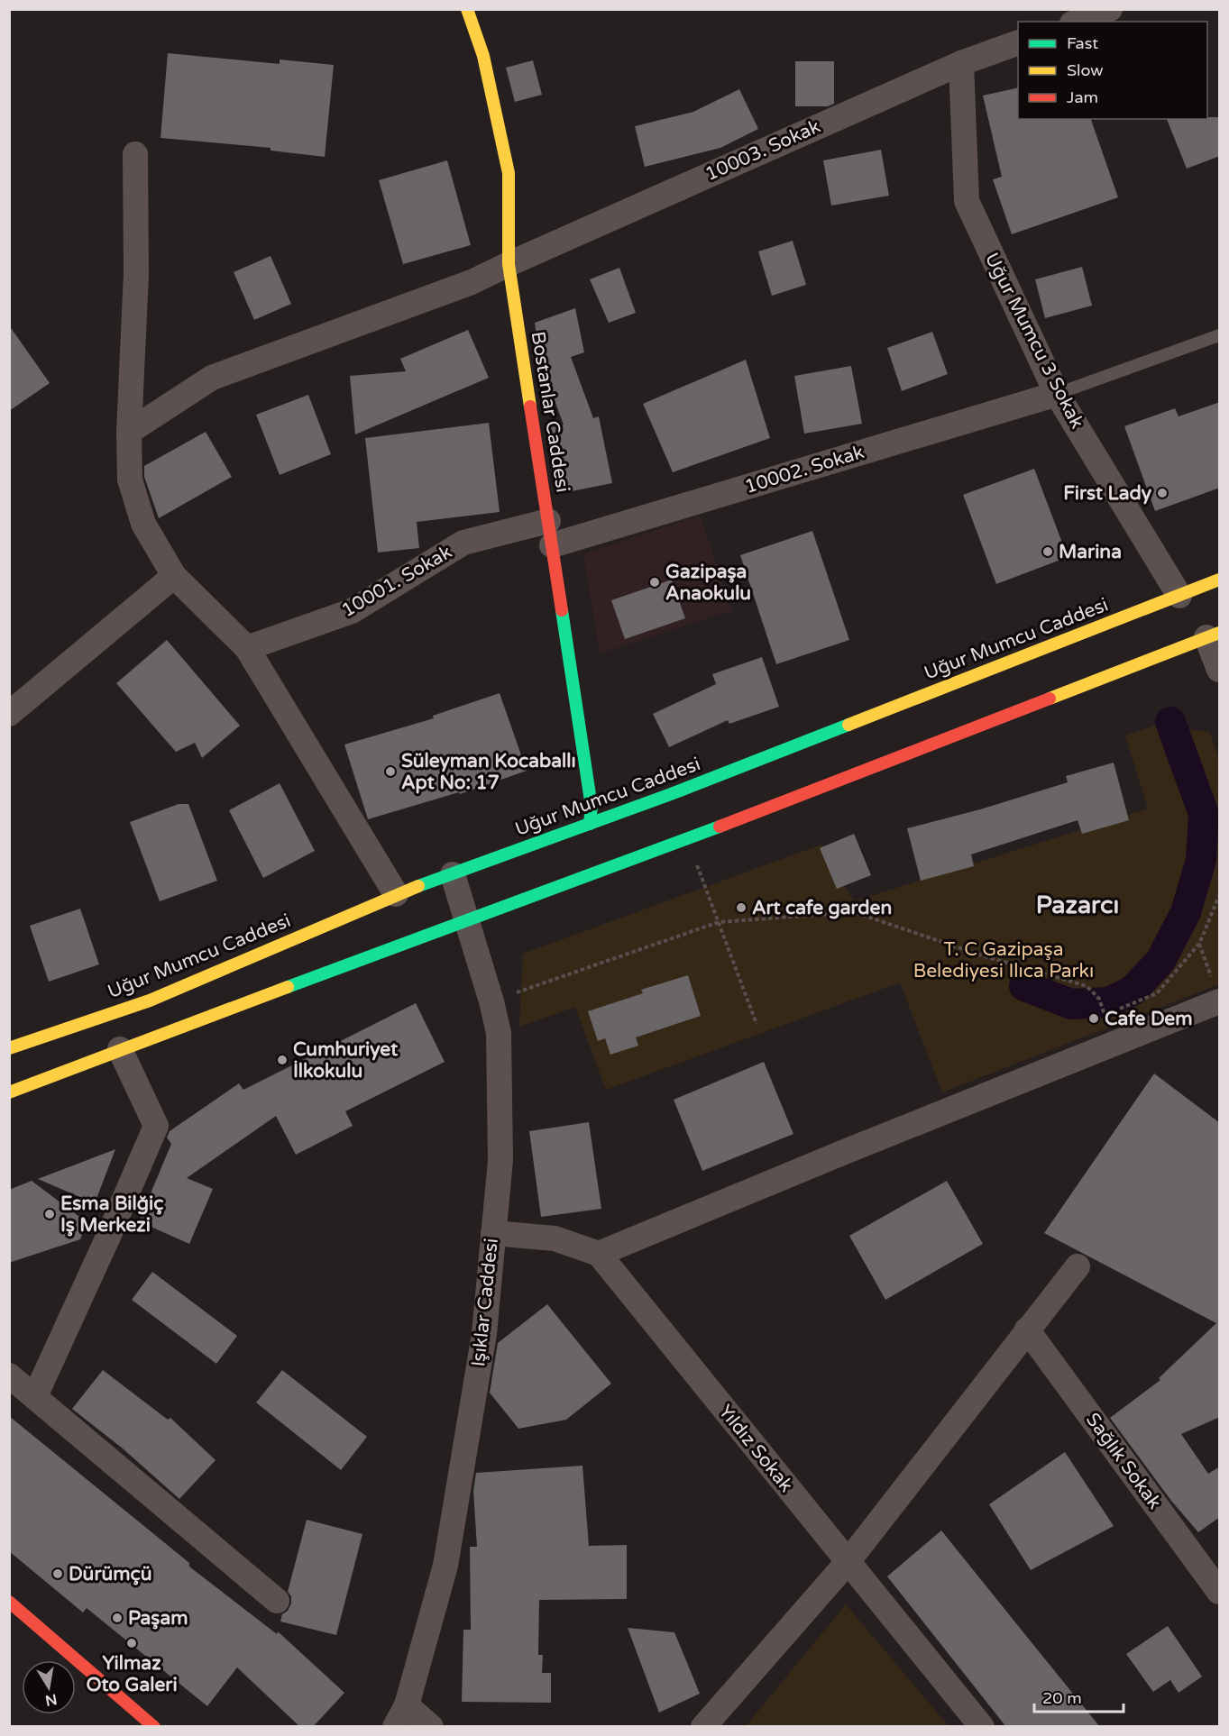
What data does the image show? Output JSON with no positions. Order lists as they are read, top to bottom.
{
  "streets": {
    "main road": ["Bostanlar Caddesi", "Uğur Mumcu Caddesi"],
    "street": [
      "10003. Sokak",
      "Uğur Mumcu 3 Sokak",
      "10002. Sokak",
      "10001. Sokak",
      "Işıklar Caddesi",
      "Yıldız Sokak",
      "Sağlık Sokak"
    ]
  },
  "crossings": [
    ["10003. Sokak", "Uğur Mumcu 3 Sokak"],
    ["10003. Sokak", "Bostanlar Caddesi"],
    ["Uğur Mumcu 3 Sokak", "10002. Sokak"],
    ["Uğur Mumcu 3 Sokak", "Uğur Mumcu Caddesi"],
    ["Bostanlar Caddesi", "10002. Sokak"],
    ["Bostanlar Caddesi", "10001. Sokak"],
    ["Bostanlar Caddesi", "Uğur Mumcu Caddesi"],
    ["10002. Sokak", "10001. Sokak"],
    ["Uğur Mumcu Caddesi", "Işıklar Caddesi"]
  ],
  "districts": ["Pazarcı"],
  "parks": ["T. C Gazipaşa Belediyesi Ilıca Parkı"],
  "places": [
    "First Lady",
    "Marina",
    "Gazipaşa Anaokulu",
    "Süleyman Kocaballı Apt No: 17",
    "Art cafe garden",
    "Cafe Dem",
    "Cumhuriyet İlkokulu",
    "Esma Bilğiç Iş Merkezi",
    "Dürümçü",
    "Paşam",
    "Yilmaz Oto Galeri"
  ],
  "legend": ["Fast", "Slow", "Jam"],
  "scale_bar": "20 m",
  "north": "bottom"
}
